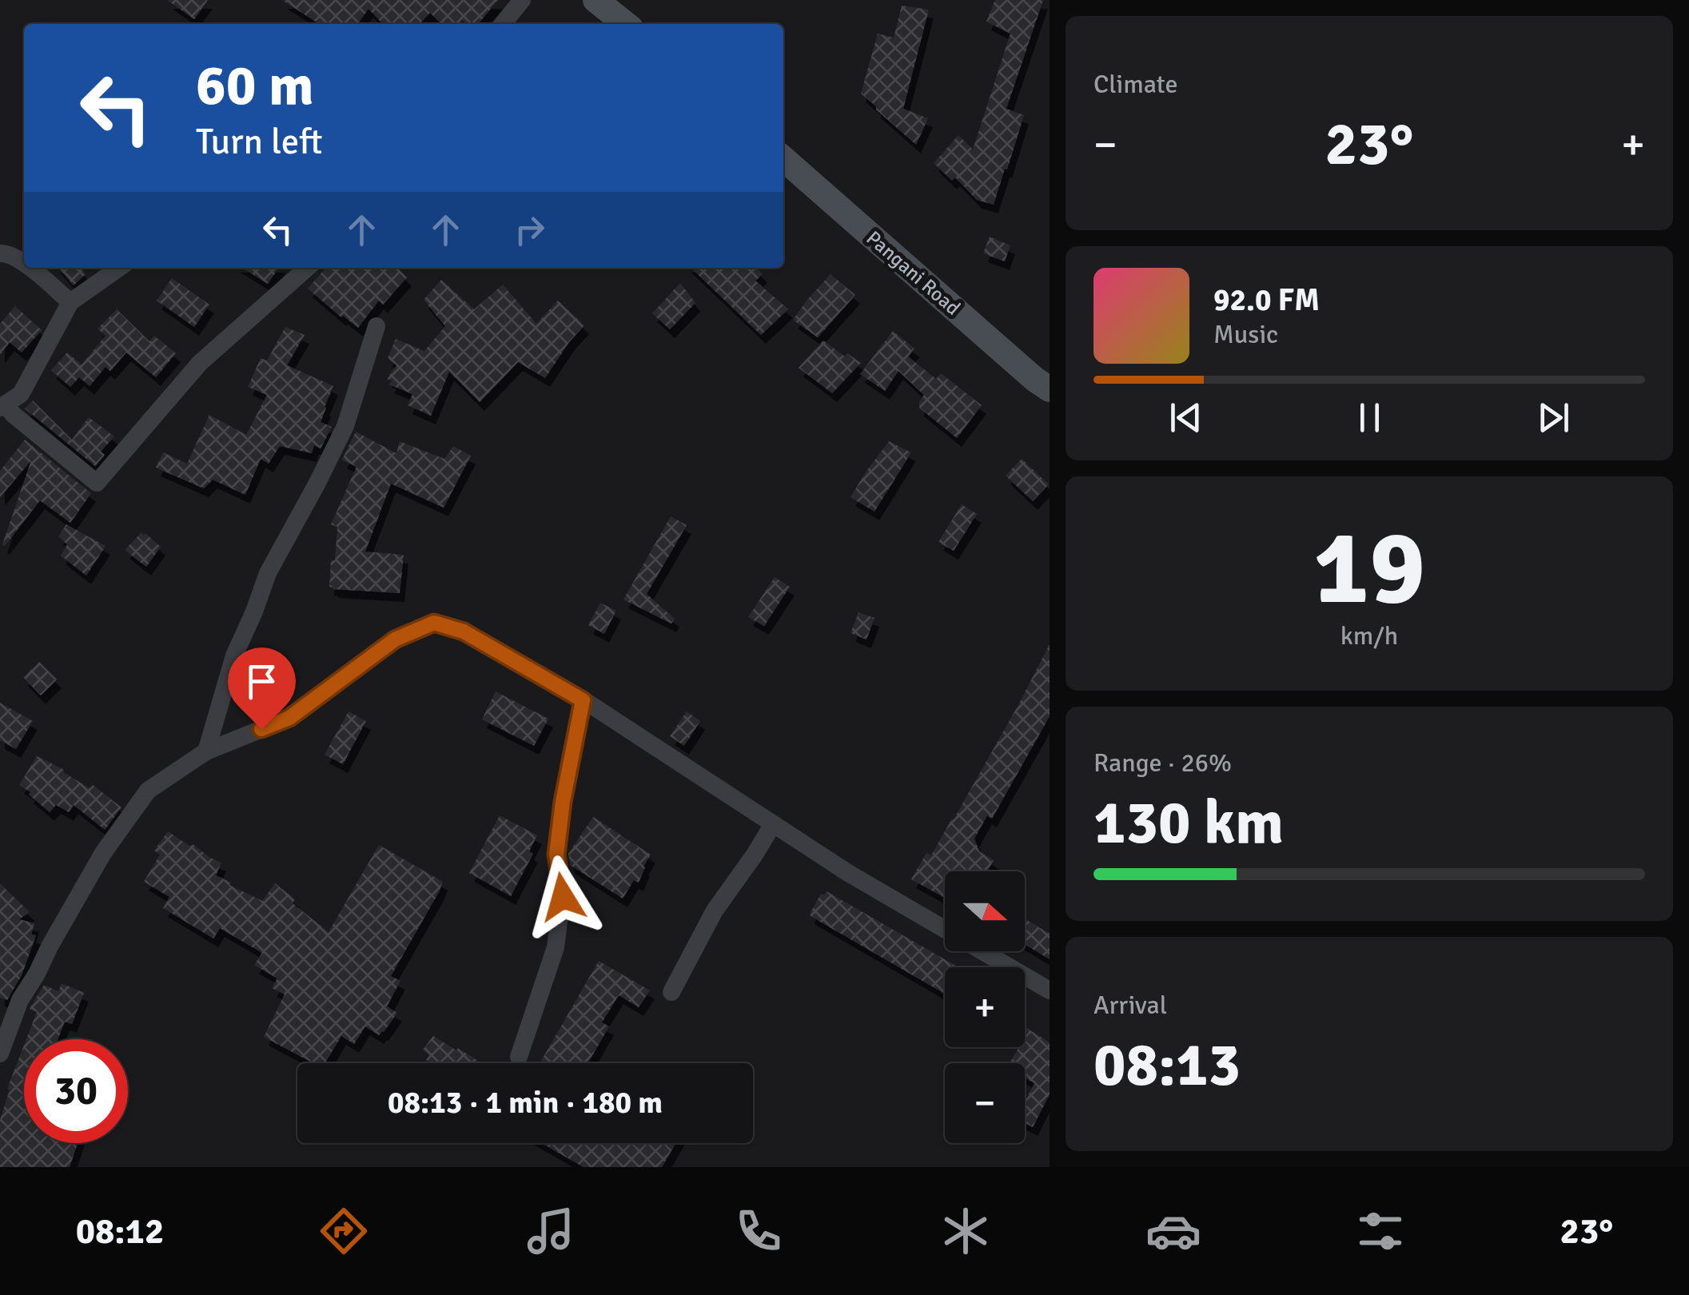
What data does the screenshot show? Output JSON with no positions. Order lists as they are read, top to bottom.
{
  "streets": {
    "main road": ["Pangani Road"]
  },
  "north": "right",
  "page": {
    "tile": [
      "Climate",
      ["19", "km/h"],
      ["Range · 26%", "130 km"],
      ["Arrival", "08:13"]
    ],
    "turn": ["60 m", "Turn left"],
    "heat": ["−", "23°", "+"],
    "song": ["92.0 FM", "Music"],
    "map_buttons": ["+", "−"],
    "limit": "30",
    "trip": "08:13 · 1 min · 180 m",
    "tabs": ["08:12", "23°"]
  }
}
